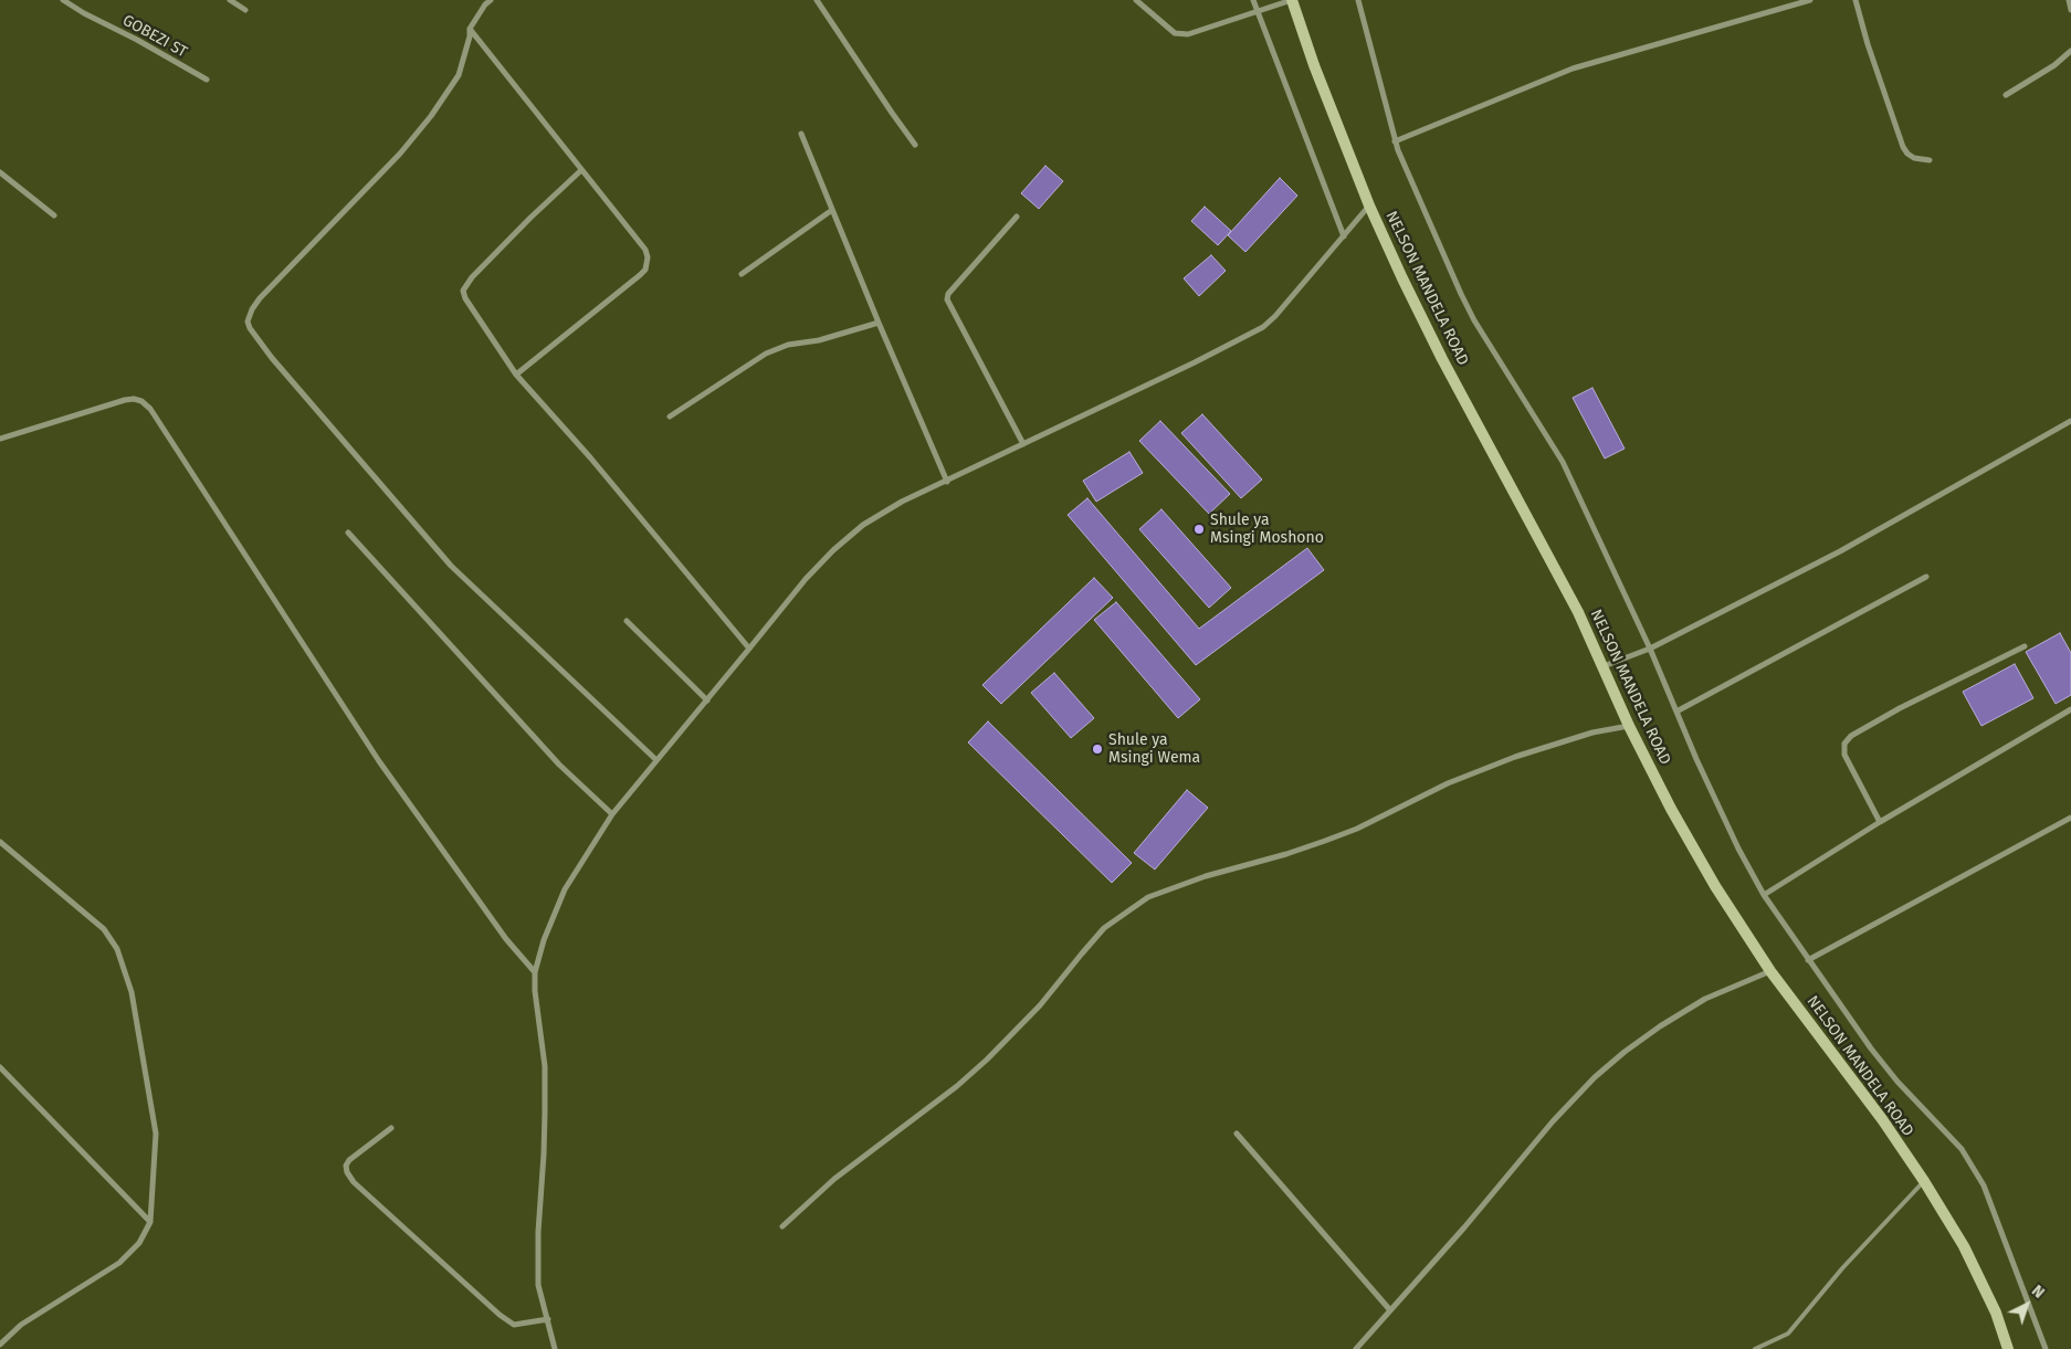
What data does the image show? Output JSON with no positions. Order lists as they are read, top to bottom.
{
  "streets": {
    "main road": ["NELSON MANDELA ROAD"],
    "street": ["GOBEZI ST"]
  },
  "places": ["Shule ya Msingi Moshono", "Shule ya Msingi Wema"],
  "north": "top right"
}
